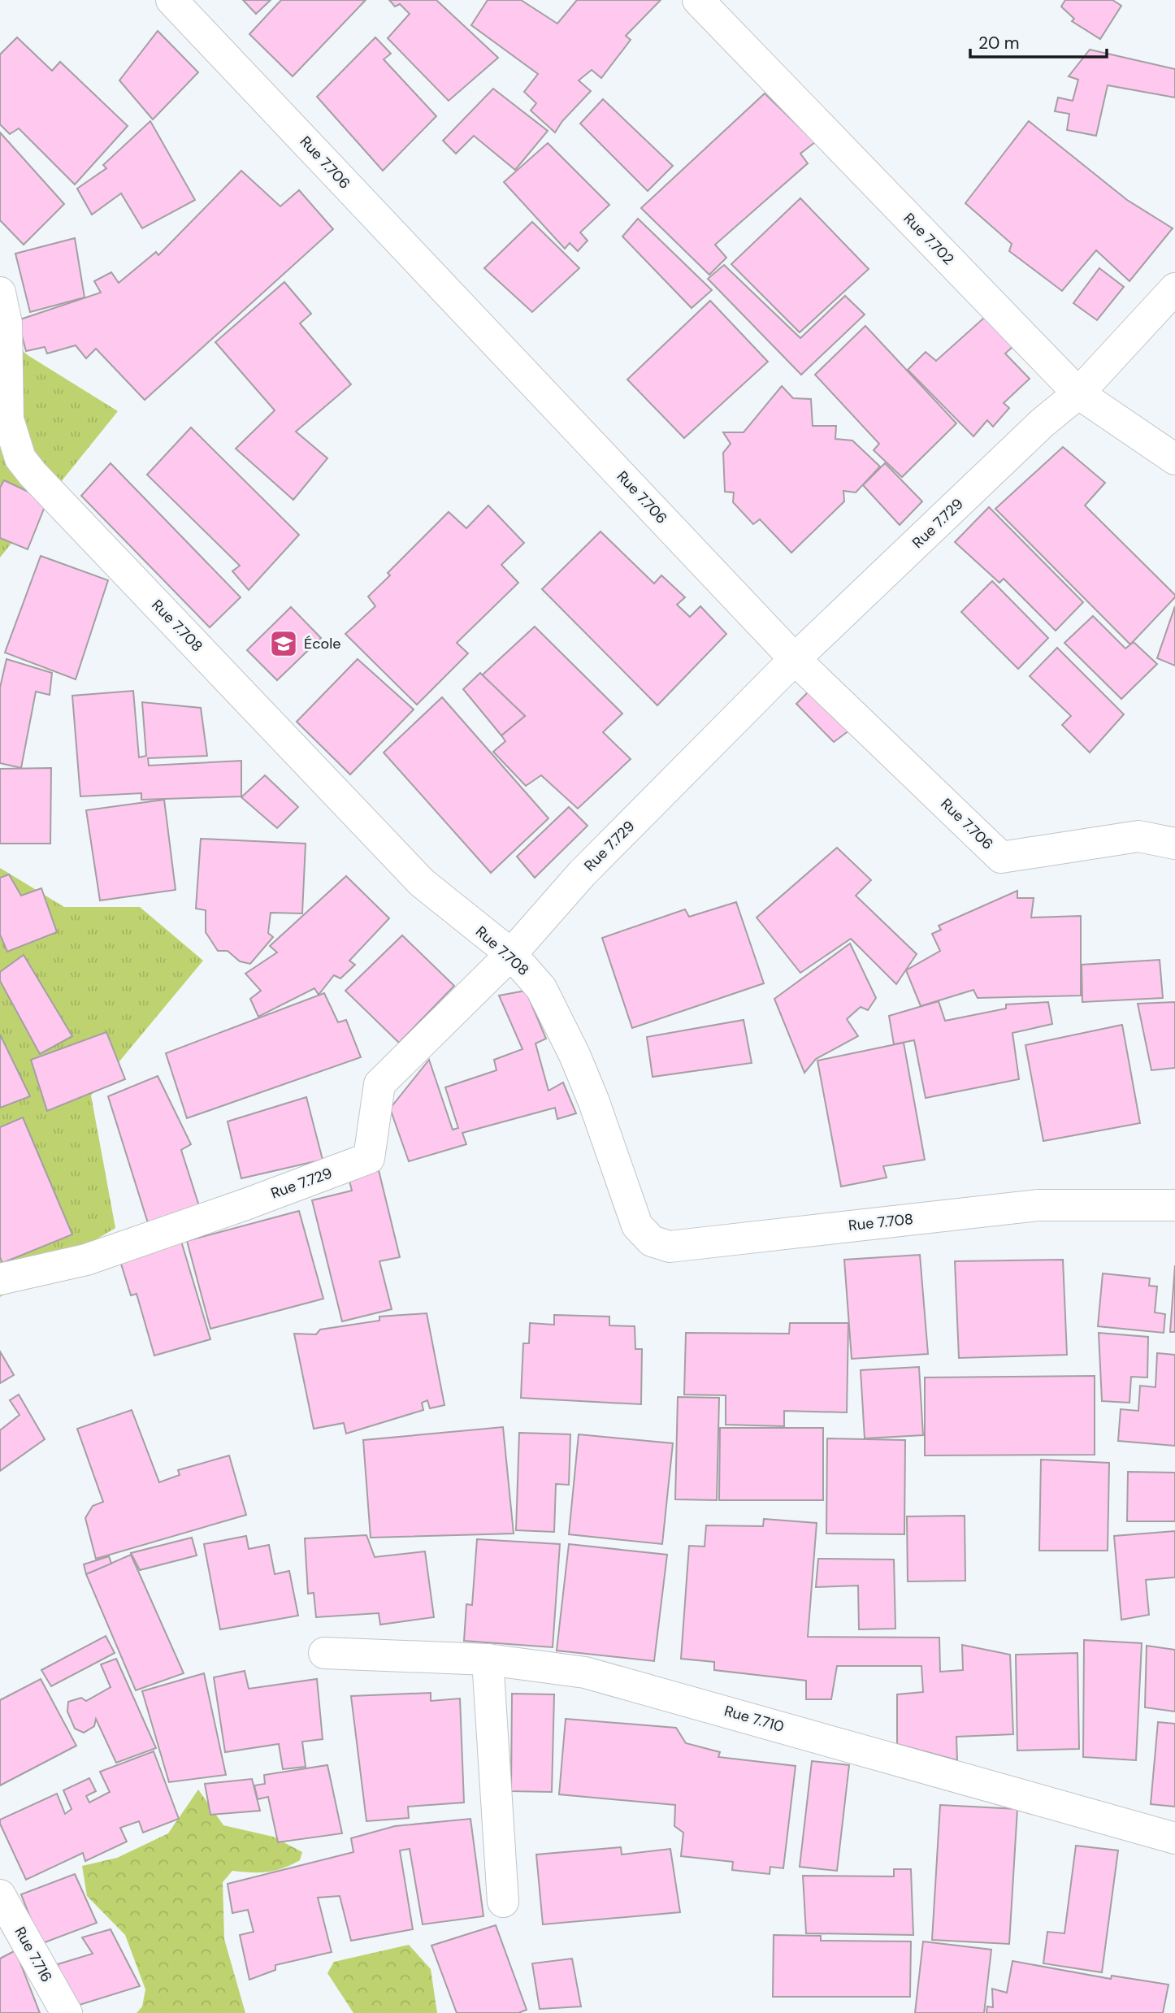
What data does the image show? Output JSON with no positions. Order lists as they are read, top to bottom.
{
  "streets": {
    "street": [
      "Rue 7.706",
      "Rue 7.702",
      "Rue 7.729",
      "Rue 7.708",
      "Rue 7.710",
      "Rue 7.716"
    ]
  },
  "crossings": [
    ["Rue 7.706", "Rue 7.729"],
    ["Rue 7.702", "Rue 7.729"],
    ["Rue 7.729", "Rue 7.708"]
  ],
  "places": {
    "school or university": ["École"]
  },
  "scale_bar": "20 m"
}
